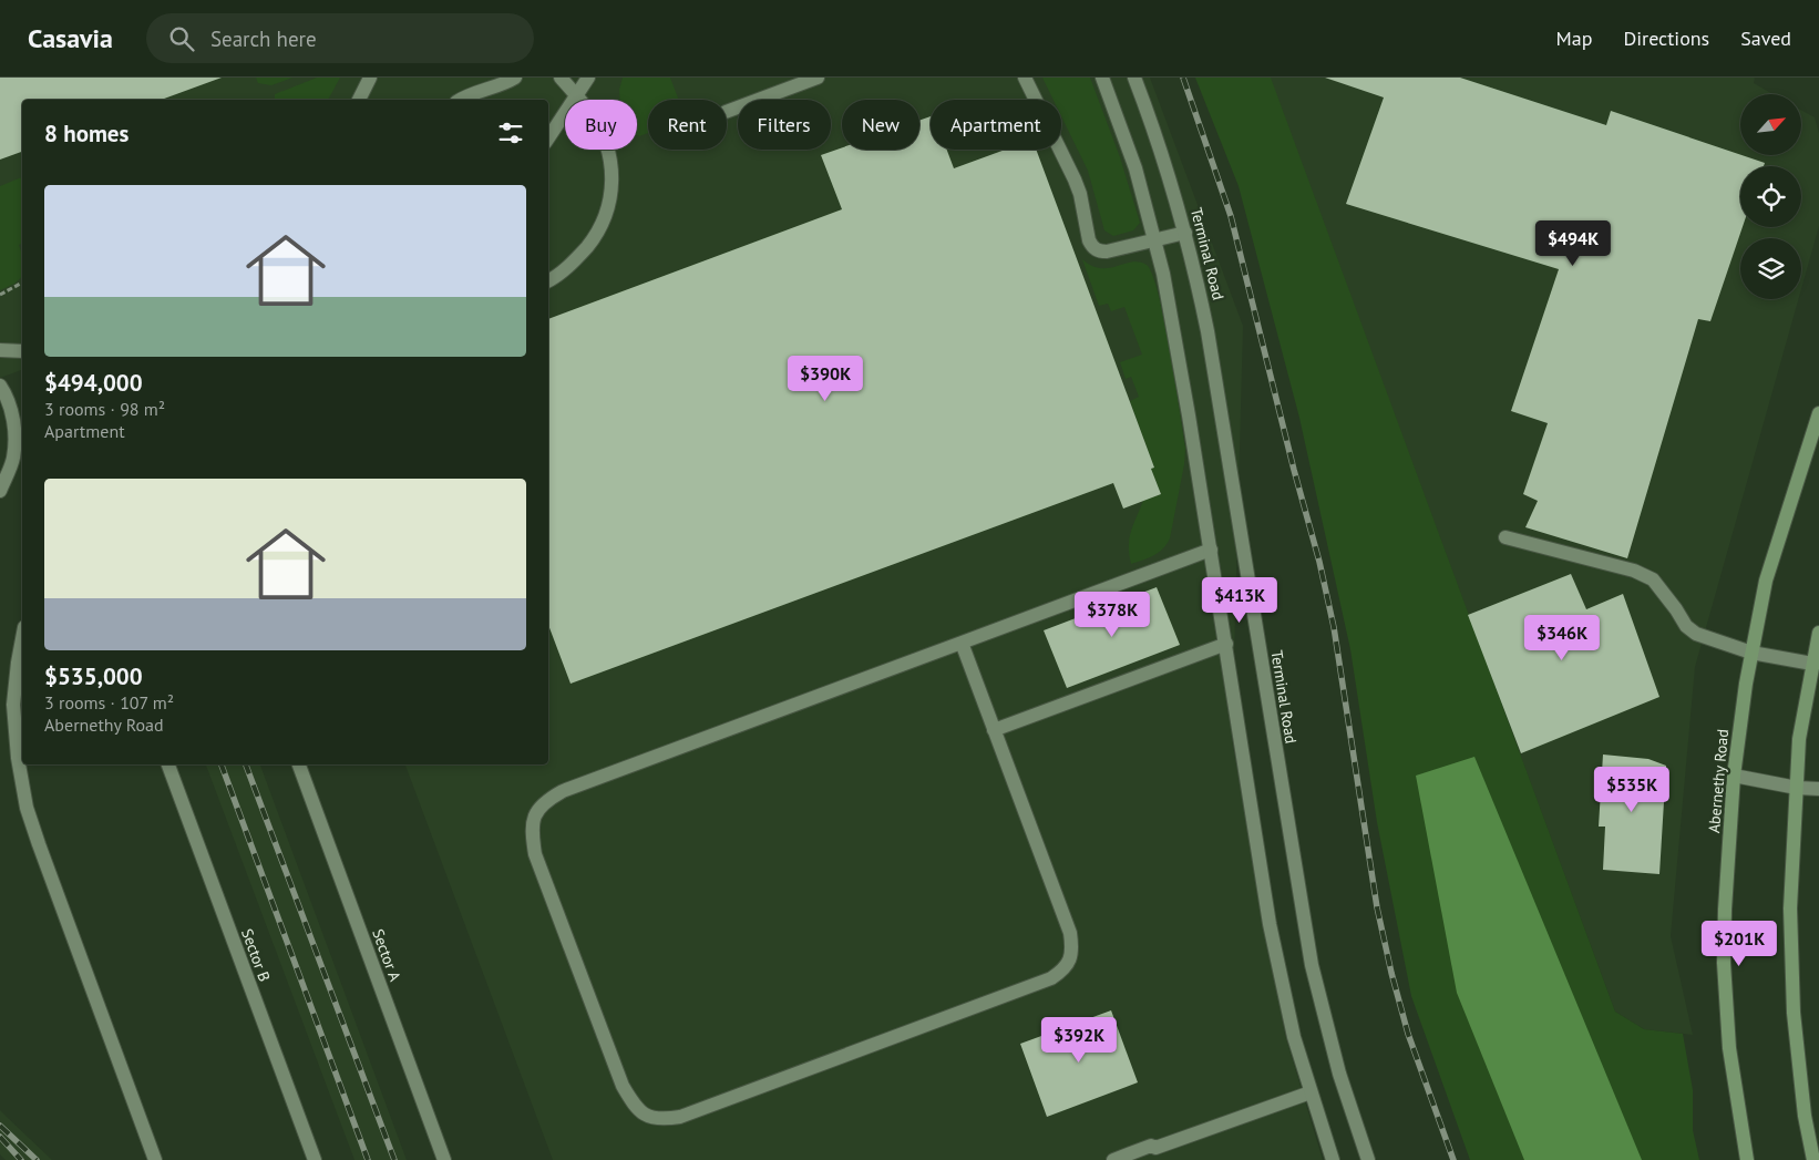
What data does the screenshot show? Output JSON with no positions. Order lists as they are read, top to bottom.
{
  "streets": {
    "main road": ["Abernethy Road"],
    "street": ["Terminal Road", "Sector B", "Sector A"]
  },
  "north": "top right",
  "page": {
    "header": "Casavia",
    "search": "Search here",
    "nav": ["Map", "Directions", "Saved"],
    "chip": [
      "Buy",
      "Rent",
      "Filters",
      "New",
      "Apartment"
    ],
    "heading": "8 homes",
    "list": [
      {
        "name": "$494,000",
        "note": "3 rooms · 98 m² · Apartment"
      },
      {
        "name": "$535,000",
        "note": "3 rooms · 107 m² · Abernethy Road"
      }
    ],
    "price": [
      "$494K",
      "$390K",
      "$413K",
      "$378K",
      "$346K",
      "$535K",
      "$201K",
      "$392K"
    ]
  }
}
